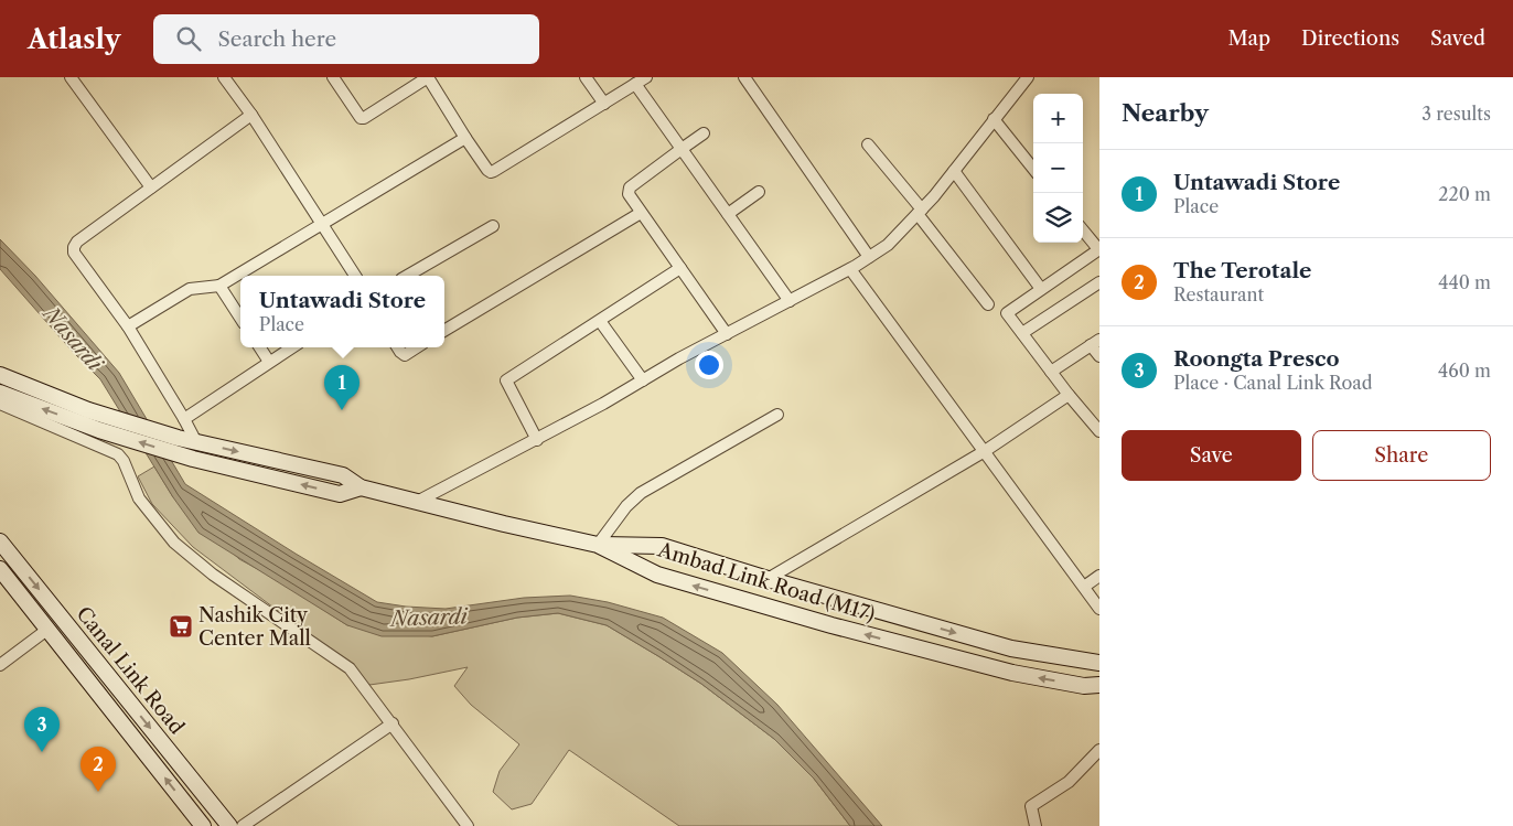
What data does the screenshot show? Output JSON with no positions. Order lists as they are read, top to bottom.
{
  "streets": {
    "main road": ["Ambad Link Road (M17)", "Canal Link Road"]
  },
  "water": ["Nasardi"],
  "places": {
    "supermarket": ["Nashik City Center Mall"]
  },
  "page": {
    "header": "Atlasly",
    "search": "Search here",
    "nav": ["Map", "Directions", "Saved"],
    "heading": ["Nearby", "3 results"],
    "map_buttons": ["+", "−"],
    "list": [
      {
        "mark": "1",
        "name": "Untawadi Store",
        "note": "Place",
        "value": "220 m"
      },
      {
        "mark": "2",
        "name": "The Terotale",
        "note": "Restaurant",
        "value": "440 m"
      },
      {
        "mark": "3",
        "name": "Roongta Presco",
        "note": "Place · Canal Link Road",
        "value": "460 m"
      }
    ],
    "popup": ["Untawadi Store", "Place"],
    "pins": ["1", "3", "2"],
    "buttons": ["Save", "Share"]
  }
}
